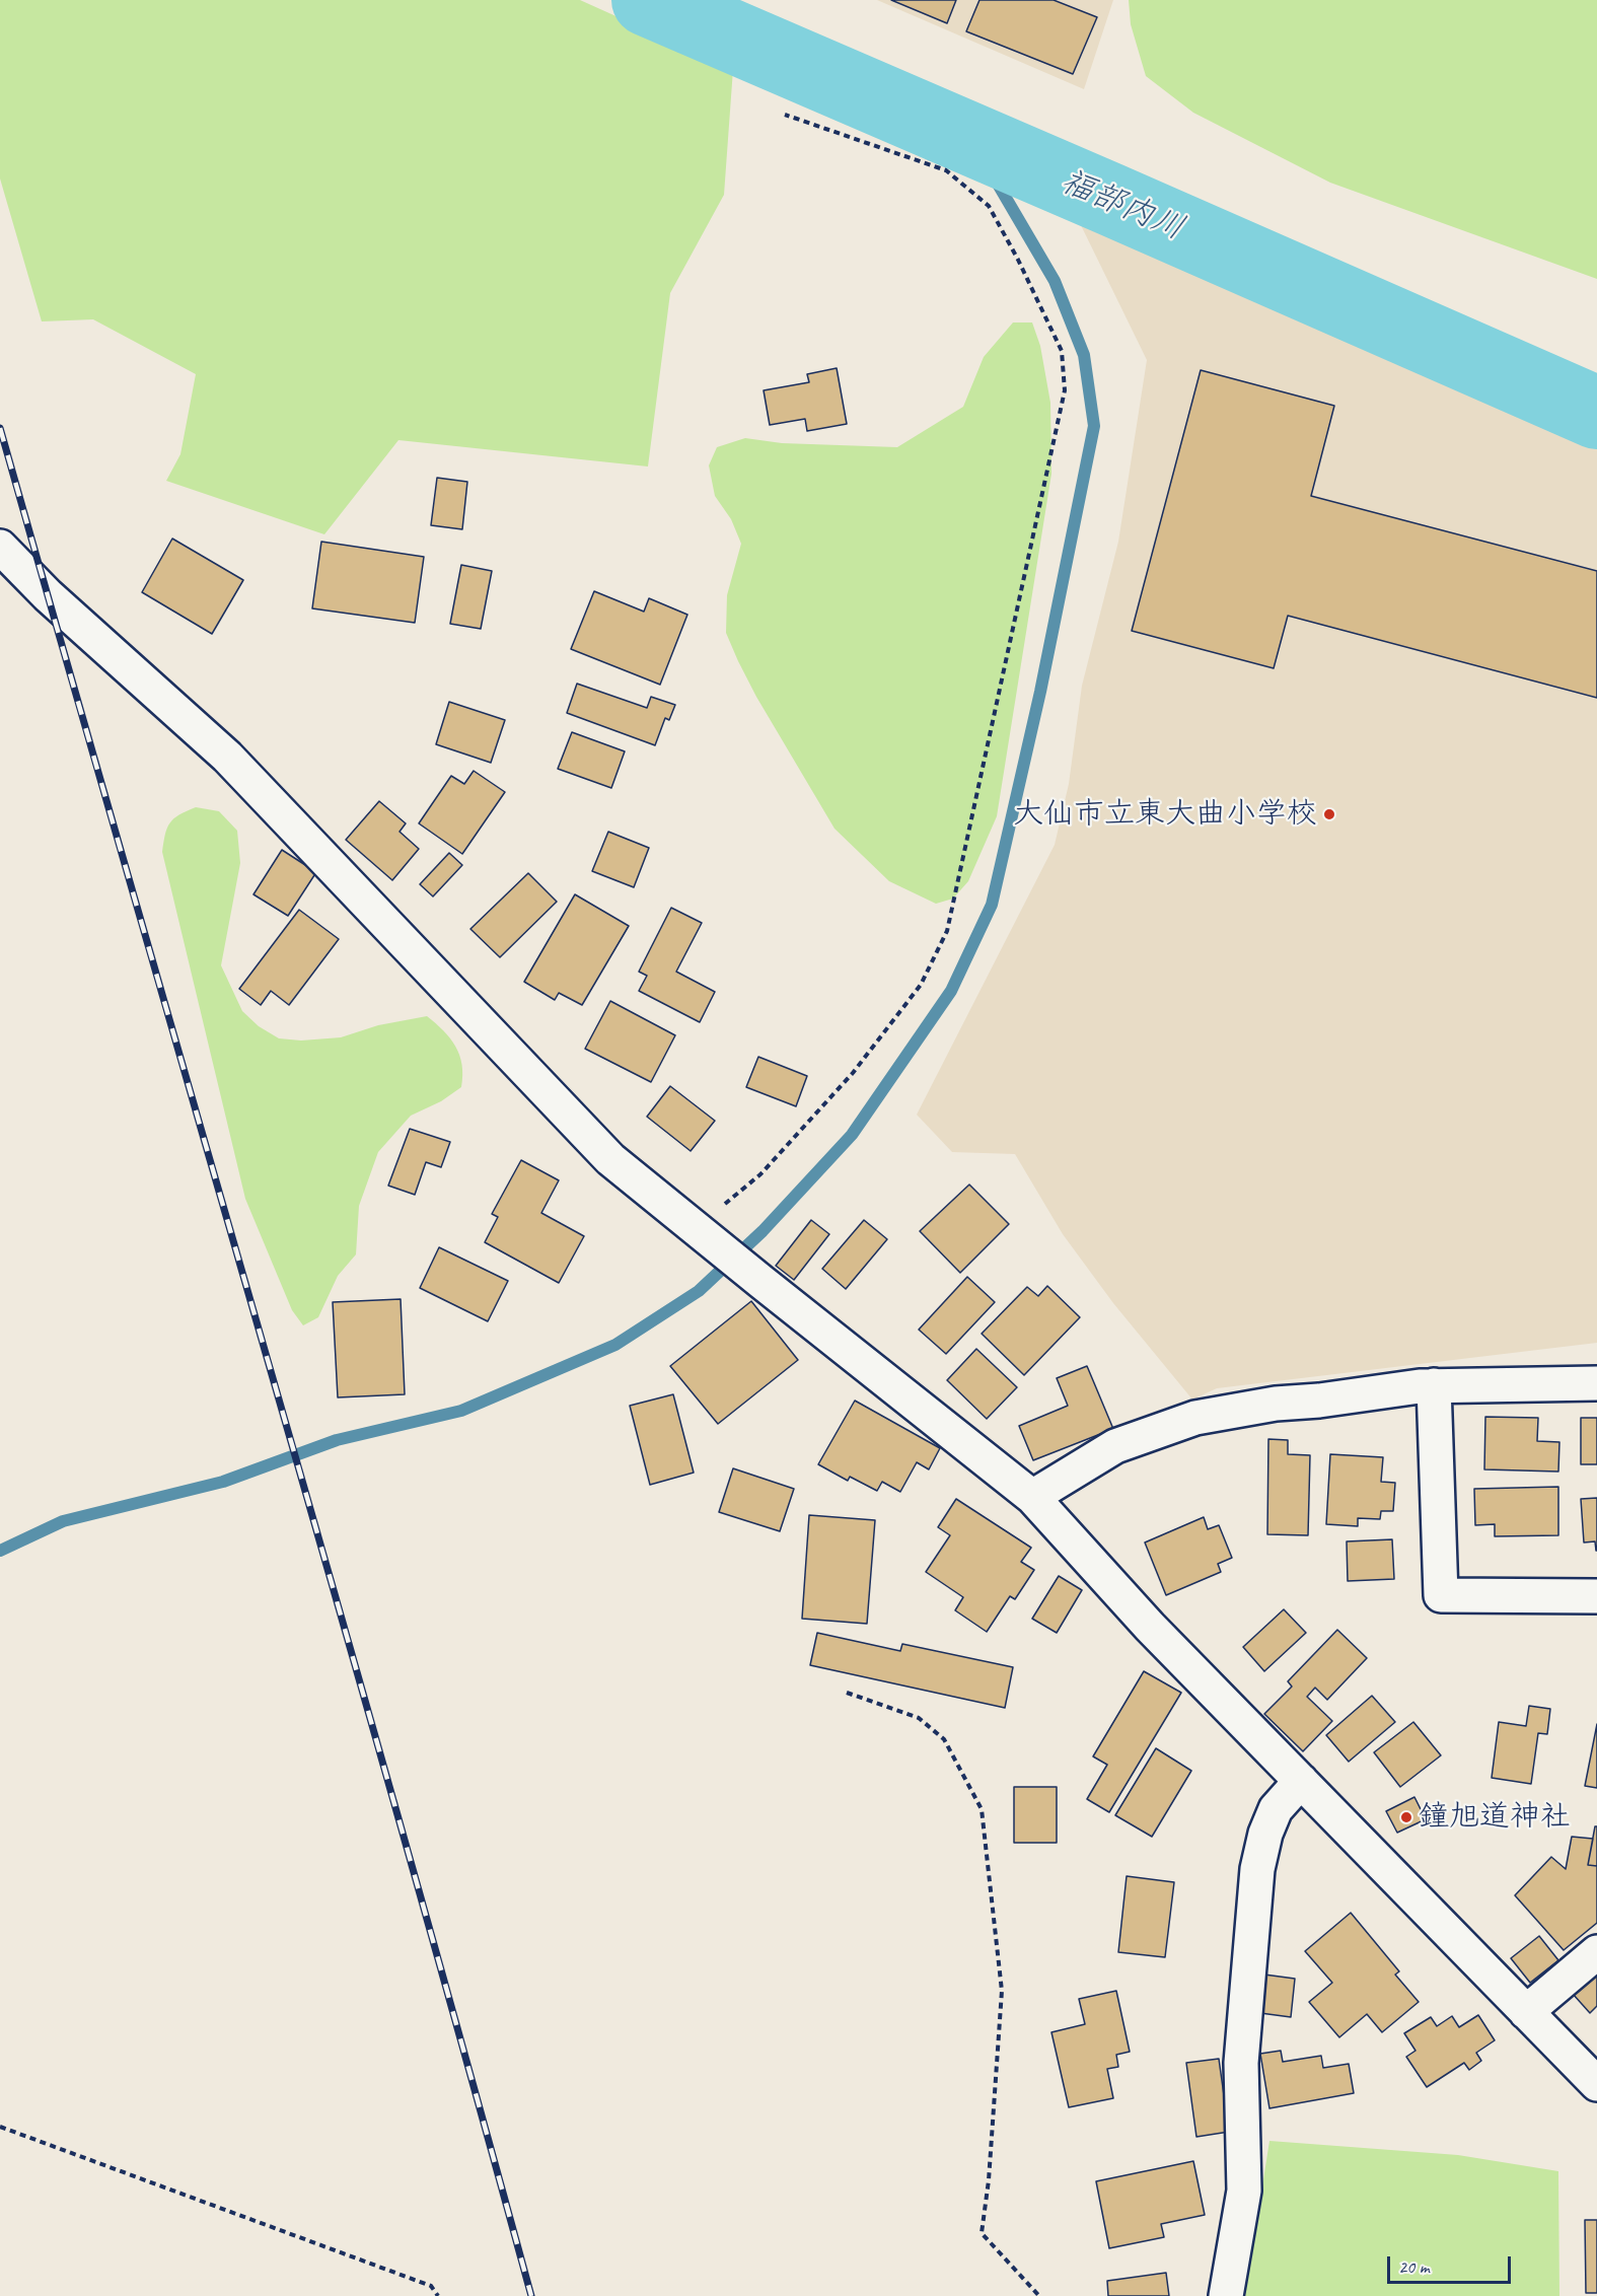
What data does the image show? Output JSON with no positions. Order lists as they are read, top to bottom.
{
  "water": ["福部内川"],
  "places": ["大仙市立東大曲小学校", "鐘旭道神社"],
  "scale_bar": "20 m"
}
